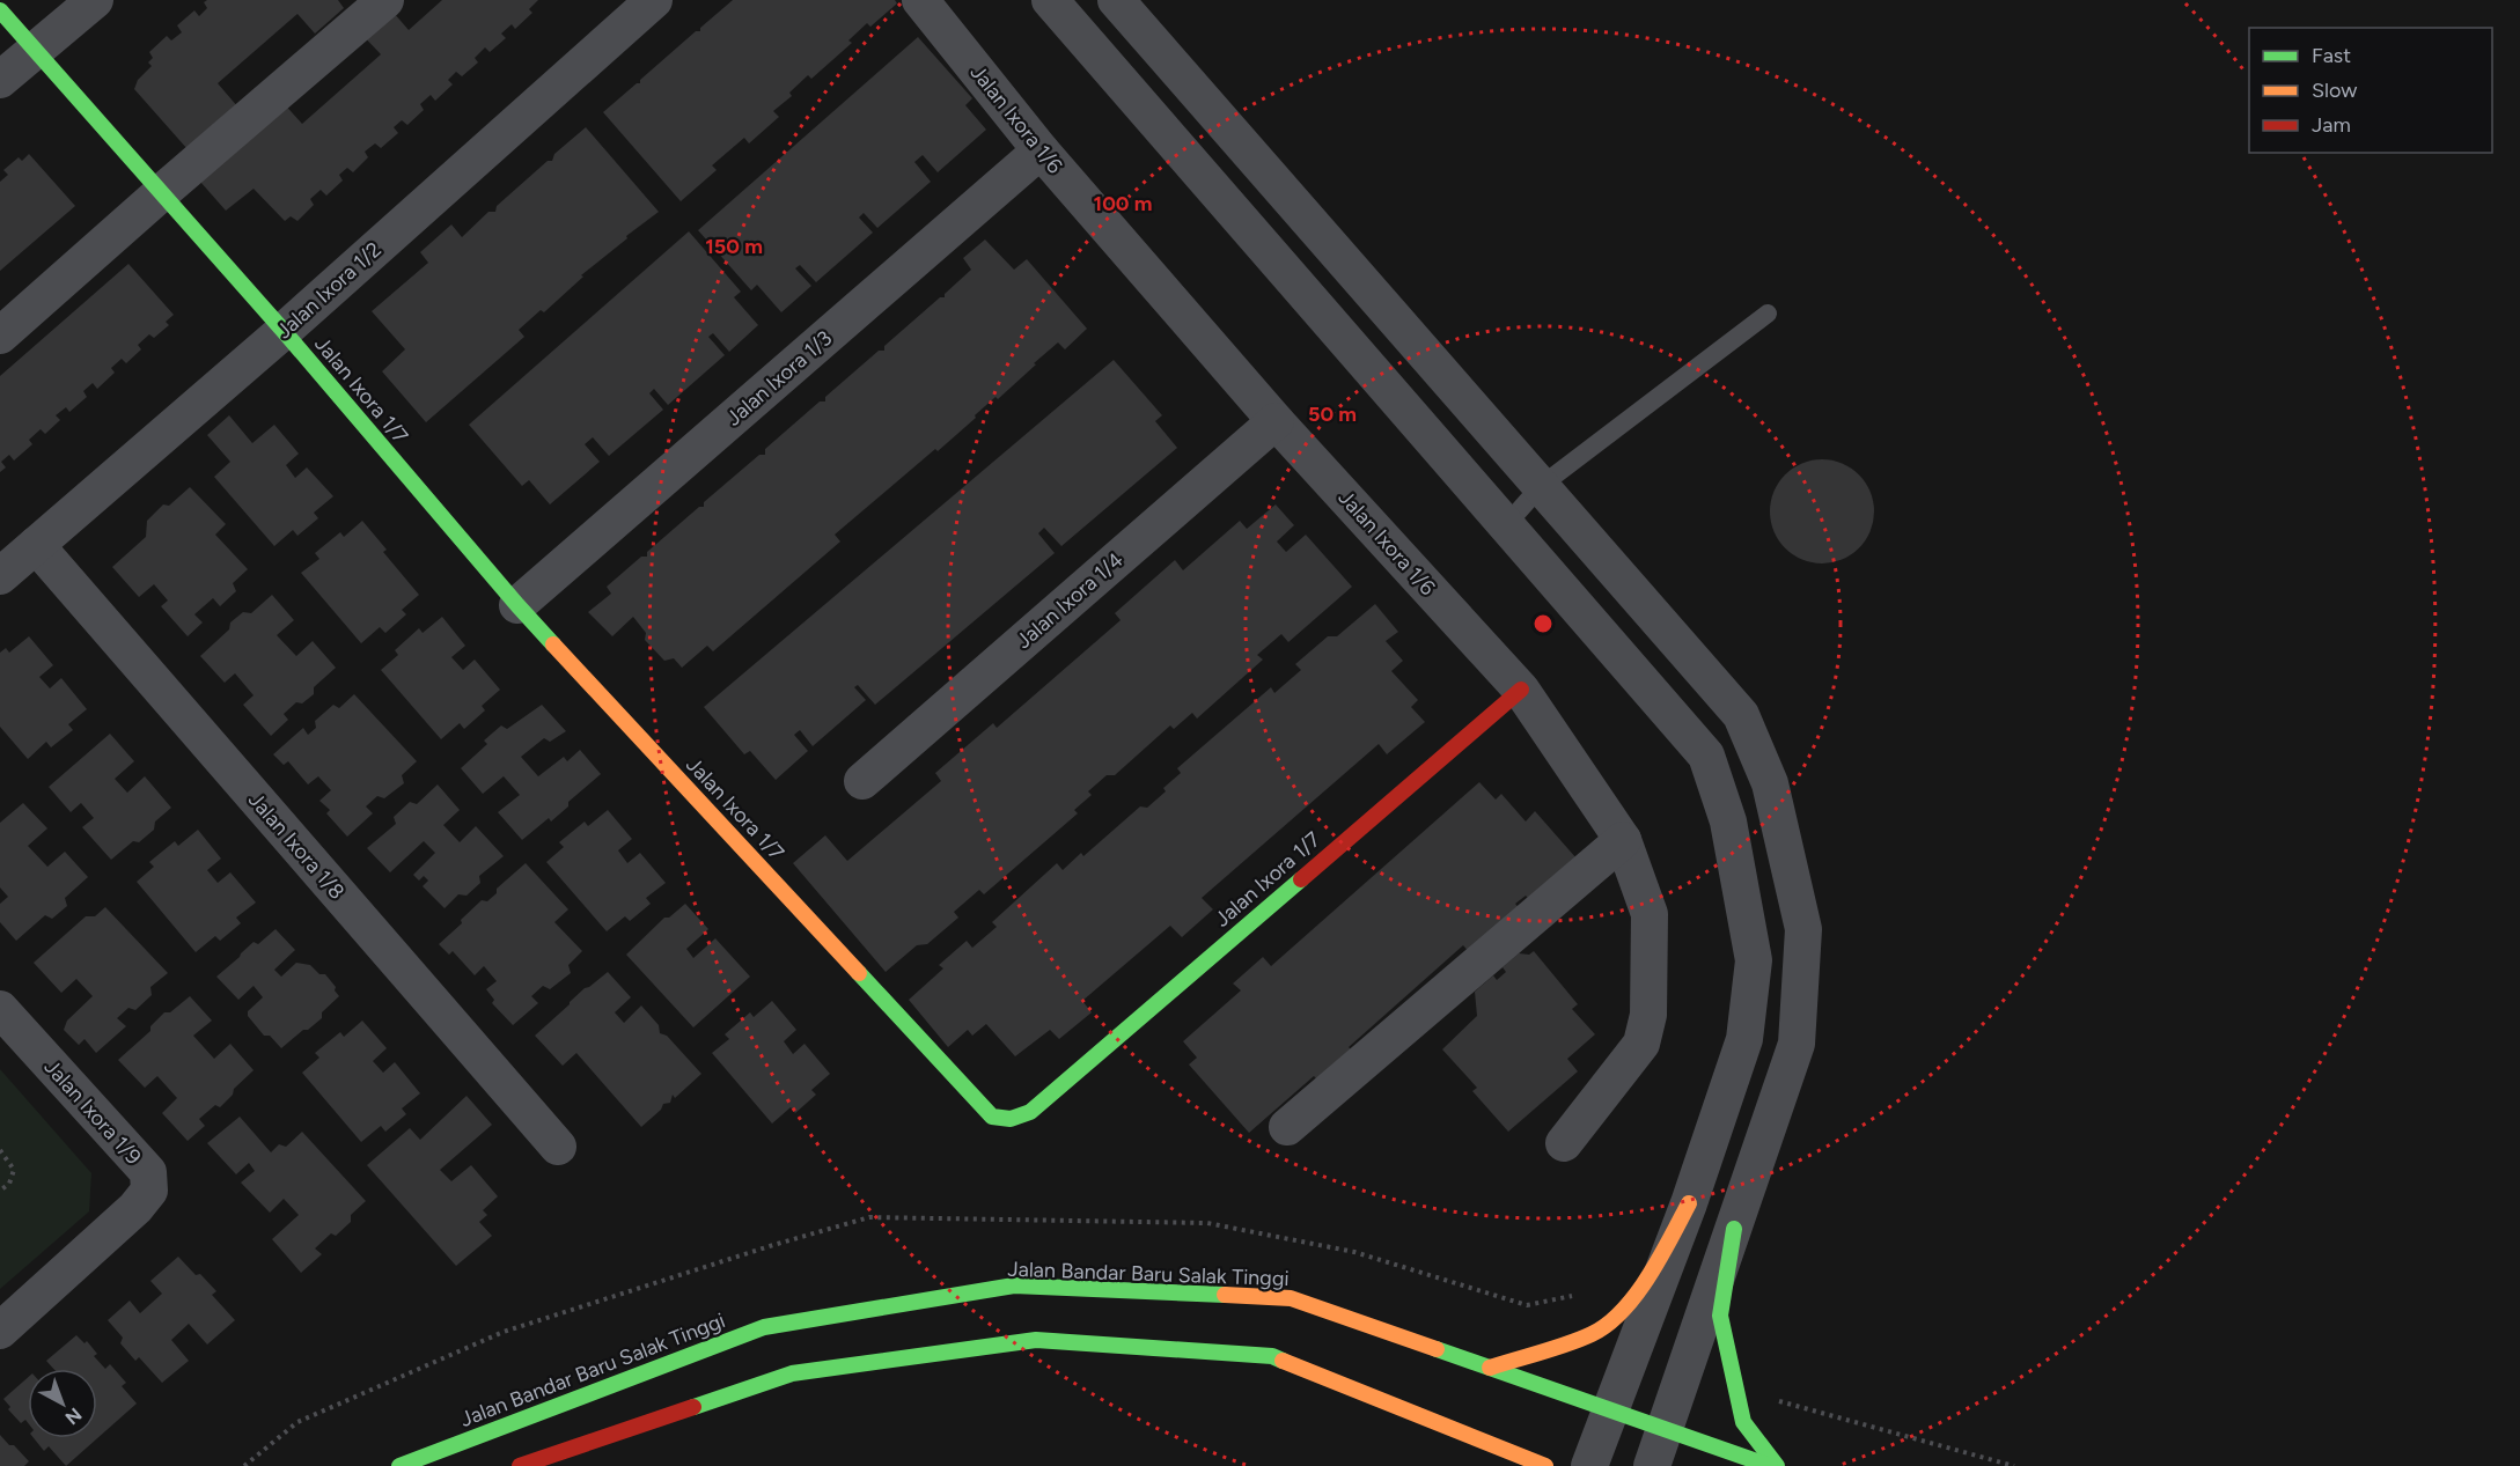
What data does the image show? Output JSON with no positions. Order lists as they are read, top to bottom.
{
  "streets": {
    "main road": ["Jalan Ixora 1/7", "Jalan Bandar Baru Salak Tinggi"],
    "street": [
      "Jalan Ixora 1/6",
      "Jalan Ixora 1/2",
      "Jalan Ixora 1/3",
      "Jalan Ixora 1/4",
      "Jalan Ixora 1/8",
      "Jalan Ixora 1/9"
    ]
  },
  "crossings": [
    ["Jalan Ixora 1/6", "Jalan Ixora 1/3"],
    ["Jalan Ixora 1/6", "Jalan Ixora 1/7"],
    ["Jalan Ixora 1/6", "Jalan Ixora 1/4"],
    ["Jalan Ixora 1/2", "Jalan Ixora 1/7"],
    ["Jalan Ixora 1/2", "Jalan Ixora 1/8"],
    ["Jalan Ixora 1/3", "Jalan Ixora 1/7"]
  ],
  "legend": ["Fast", "Slow", "Jam"],
  "north": "bottom right",
  "rings": ["100 m", "150 m", "50 m"]
}
